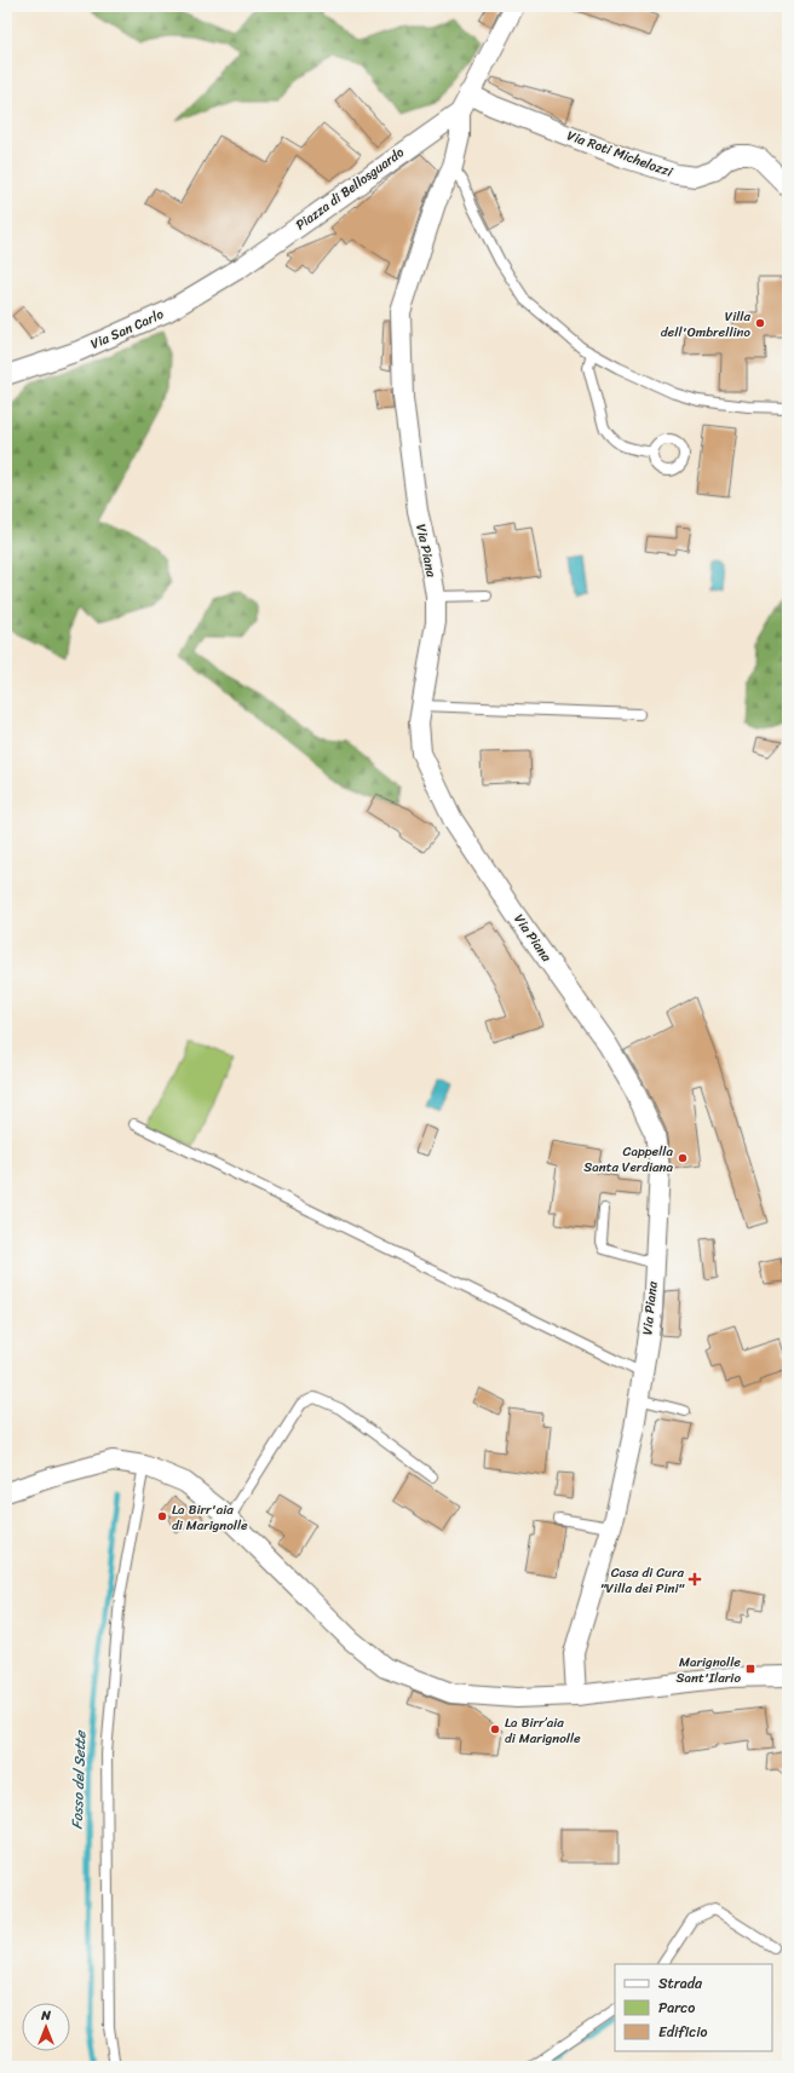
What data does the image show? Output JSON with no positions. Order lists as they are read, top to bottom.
{
  "streets": {
    "street": [
      "Via Roti Michelozzi",
      "Piazza di Bellosguardo",
      "Via San Carlo",
      "Via Piana"
    ]
  },
  "crossings": [
    ["Piazza di Bellosguardo", "Via San Carlo"]
  ],
  "water": ["Fosso del Sette"],
  "places": {
    "other": [
      "Villa dell'Ombrellino",
      "Cappella Santa Verdiana",
      "La Birr'aia di Marignolle",
      "La Birr’aia di Marignolle"
    ],
    "health": ["Casa di Cura \"Villa dei Pini\""],
    "transit": ["Marignolle Sant'Ilario"]
  },
  "legend": ["Strada", "Parco", "Edificio"],
  "north": "top"
}
